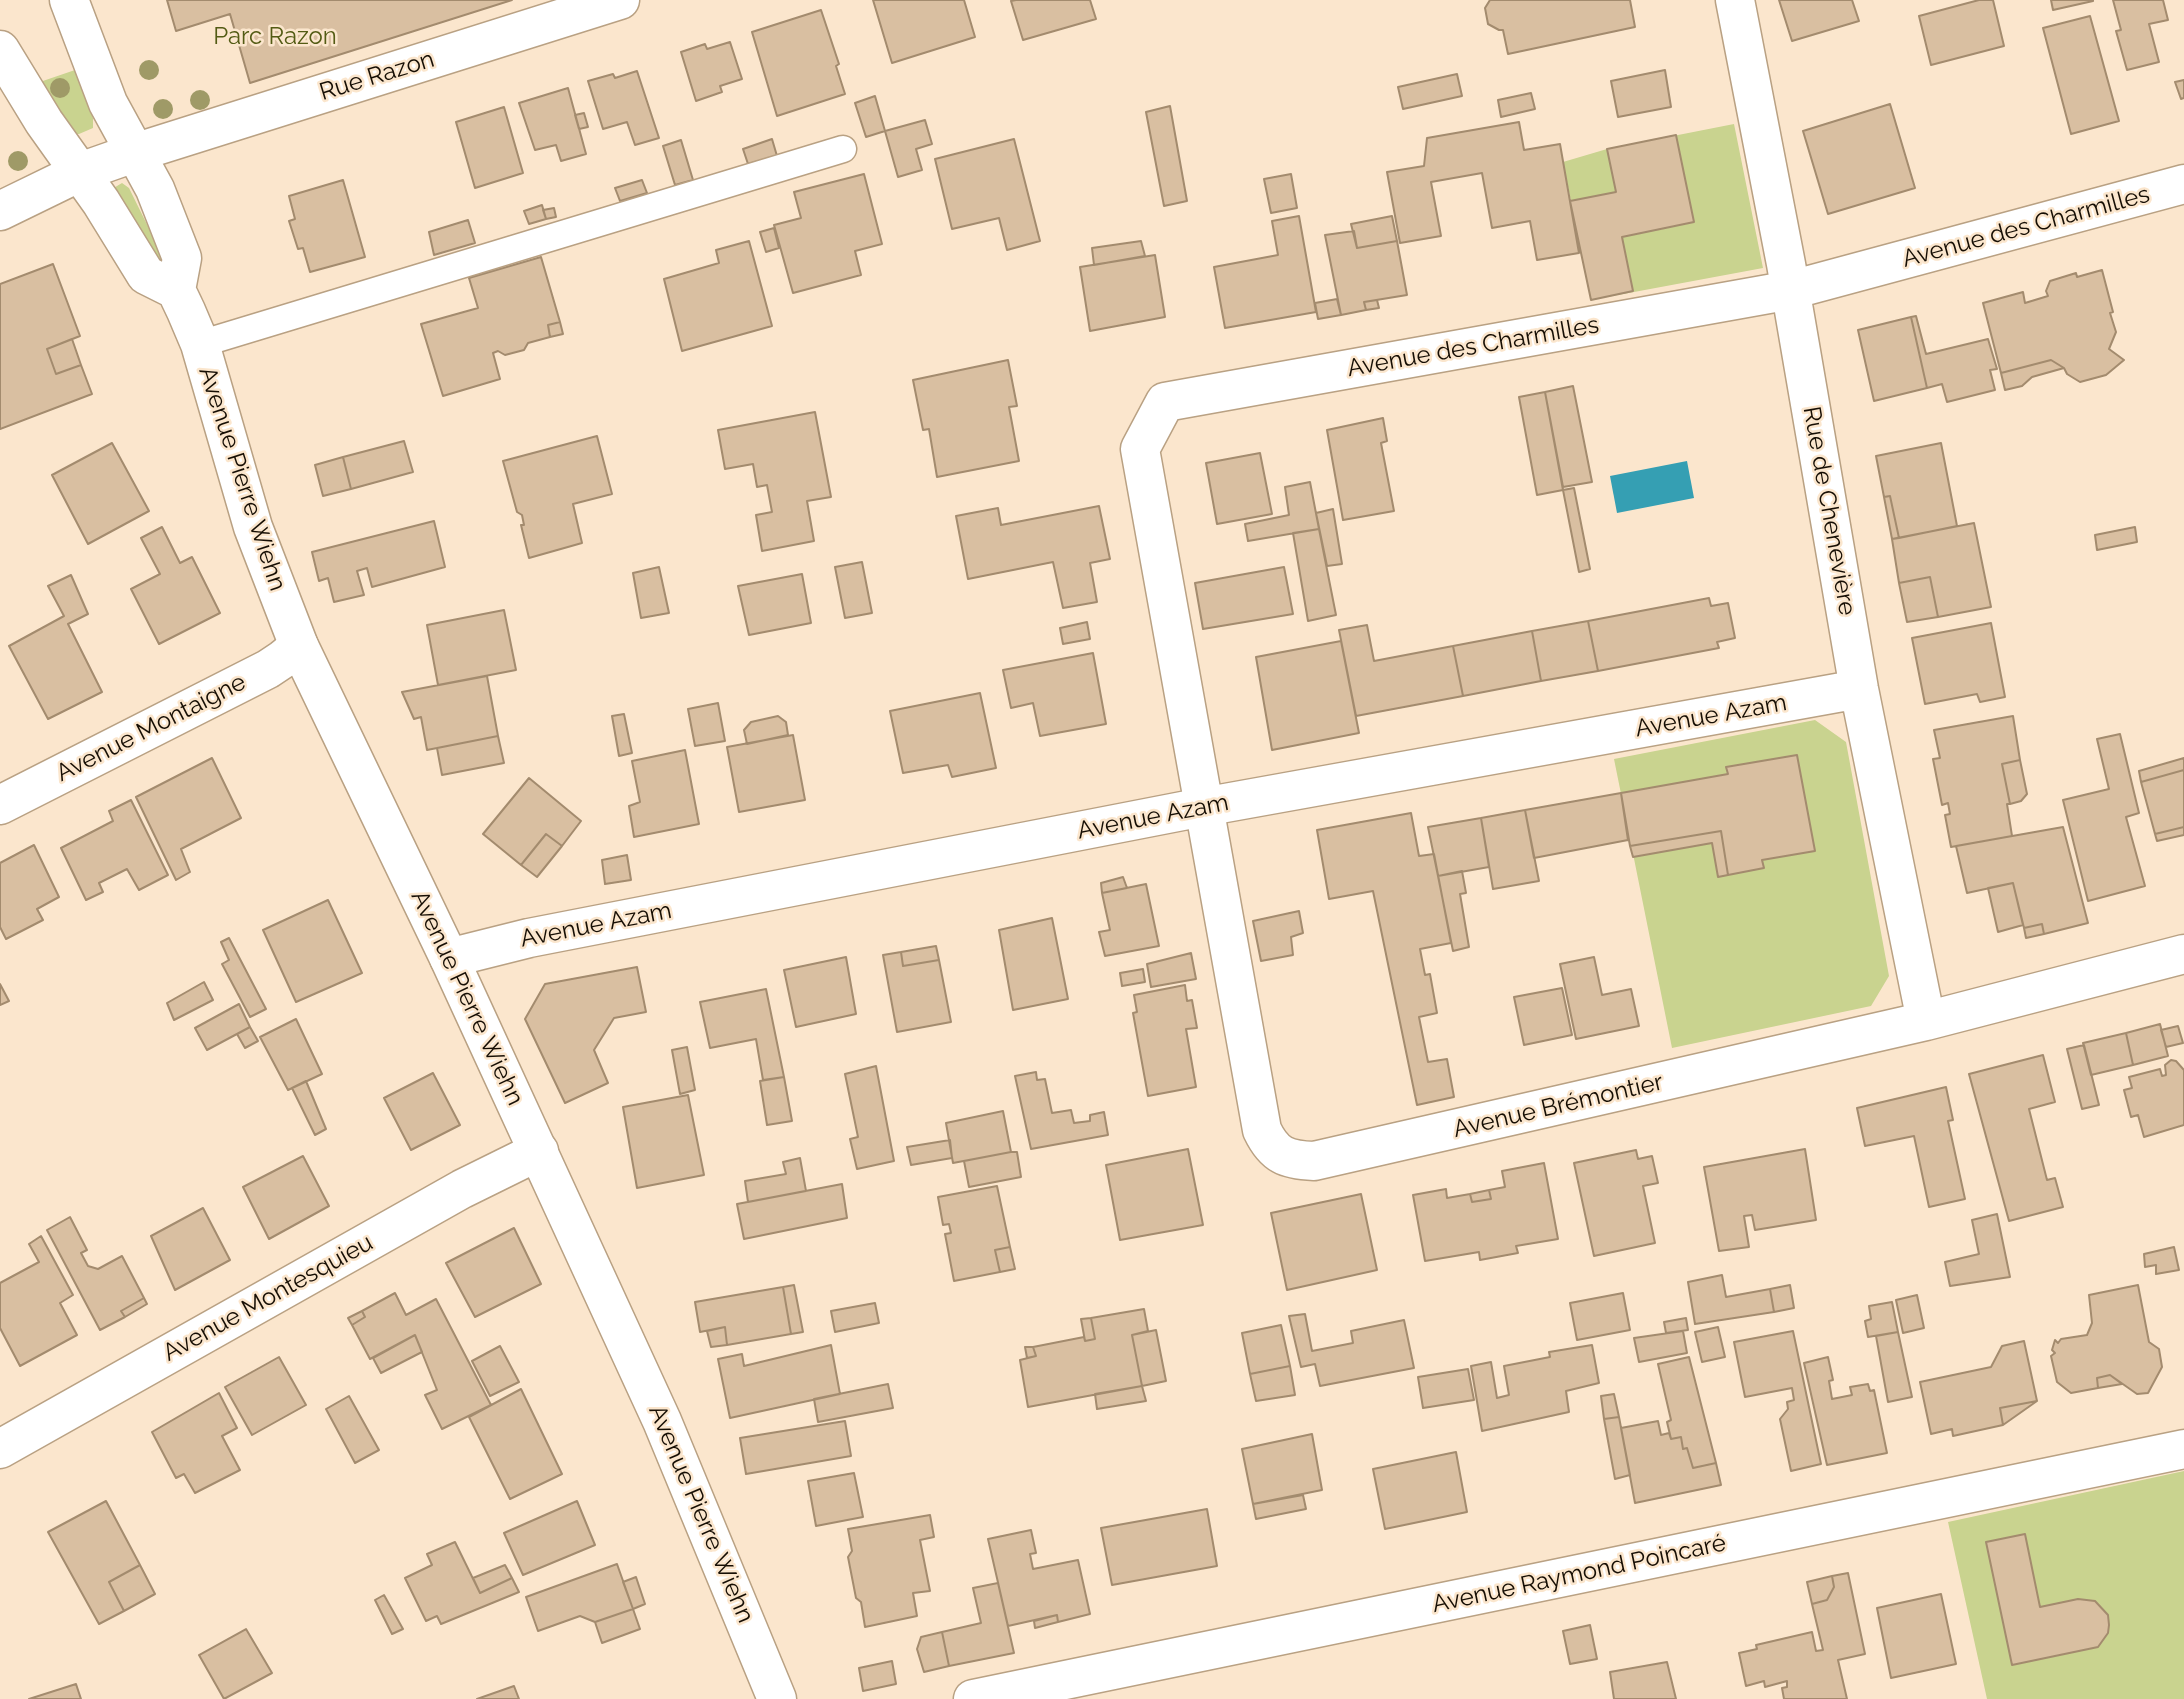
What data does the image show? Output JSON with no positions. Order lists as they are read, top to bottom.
{
  "streets": {
    "street": [
      "Rue Razon",
      "Avenue des Charmilles",
      "Avenue Pierre Wiehn",
      "Rue de Chenevière",
      "Avenue Azam",
      "Avenue Montaigne",
      "Avenue Brémontier",
      "Avenue Montesquieu",
      "Avenue Raymond Poincaré"
    ]
  },
  "crossings": [
    ["Avenue des Charmilles", "Rue de Chenevière"],
    ["Avenue des Charmilles", "Avenue Azam"],
    ["Avenue des Charmilles", "Avenue Brémontier"],
    ["Avenue Pierre Wiehn", "Avenue Azam"],
    ["Avenue Pierre Wiehn", "Avenue Montaigne"],
    ["Avenue Pierre Wiehn", "Avenue Montesquieu"],
    ["Rue de Chenevière", "Avenue Azam"],
    ["Rue de Chenevière", "Avenue Brémontier"],
    ["Avenue Azam", "Avenue Brémontier"]
  ],
  "parks": ["Parc Razon"]
}
